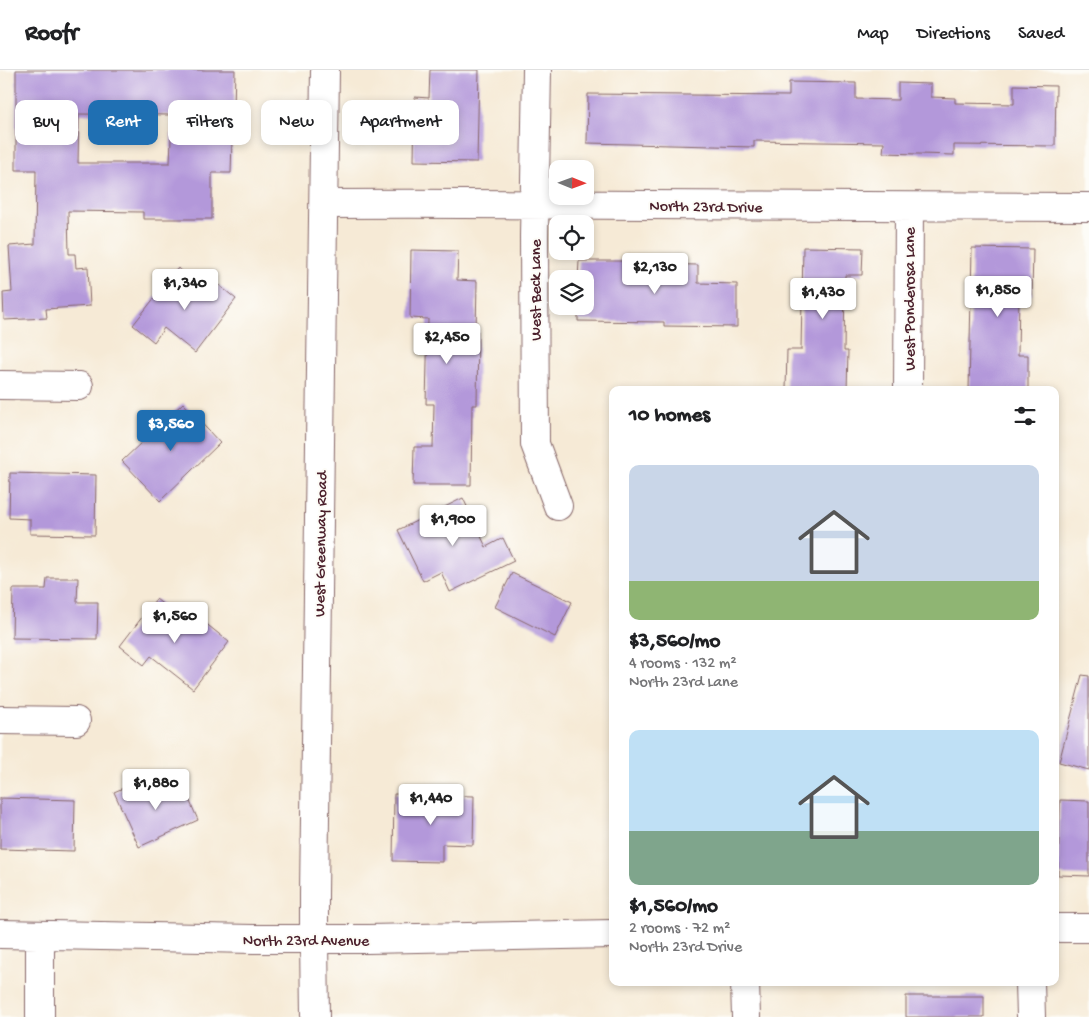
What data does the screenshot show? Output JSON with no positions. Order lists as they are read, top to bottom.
{
  "streets": {
    "street": [
      "North 23rd Drive",
      "West Beck Lane",
      "West Ponderosa Lane",
      "West Greenway Road",
      "North 23rd Avenue"
    ]
  },
  "crossings": [
    ["North 23rd Drive", "West Beck Lane"],
    ["North 23rd Drive", "West Ponderosa Lane"],
    ["North 23rd Drive", "West Greenway Road"],
    ["West Greenway Road", "North 23rd Avenue"]
  ],
  "north": "right",
  "page": {
    "header": "Roofr",
    "nav": ["Map", "Directions", "Saved"],
    "chip": [
      "Buy",
      "Rent",
      "Filters",
      "New",
      "Apartment"
    ],
    "price": [
      "$2,130",
      "$1,340",
      "$1,850",
      "$1,430",
      "$2,450",
      "$3,560",
      "$1,900",
      "$1,560",
      "$1,880",
      "$1,440"
    ],
    "heading": "10 homes",
    "list": [
      {
        "name": "$3,560/mo",
        "note": "4 rooms · 132 m² · North 23rd Lane"
      },
      {
        "name": "$1,560/mo",
        "note": "2 rooms · 72 m² · North 23rd Drive"
      }
    ]
  }
}
